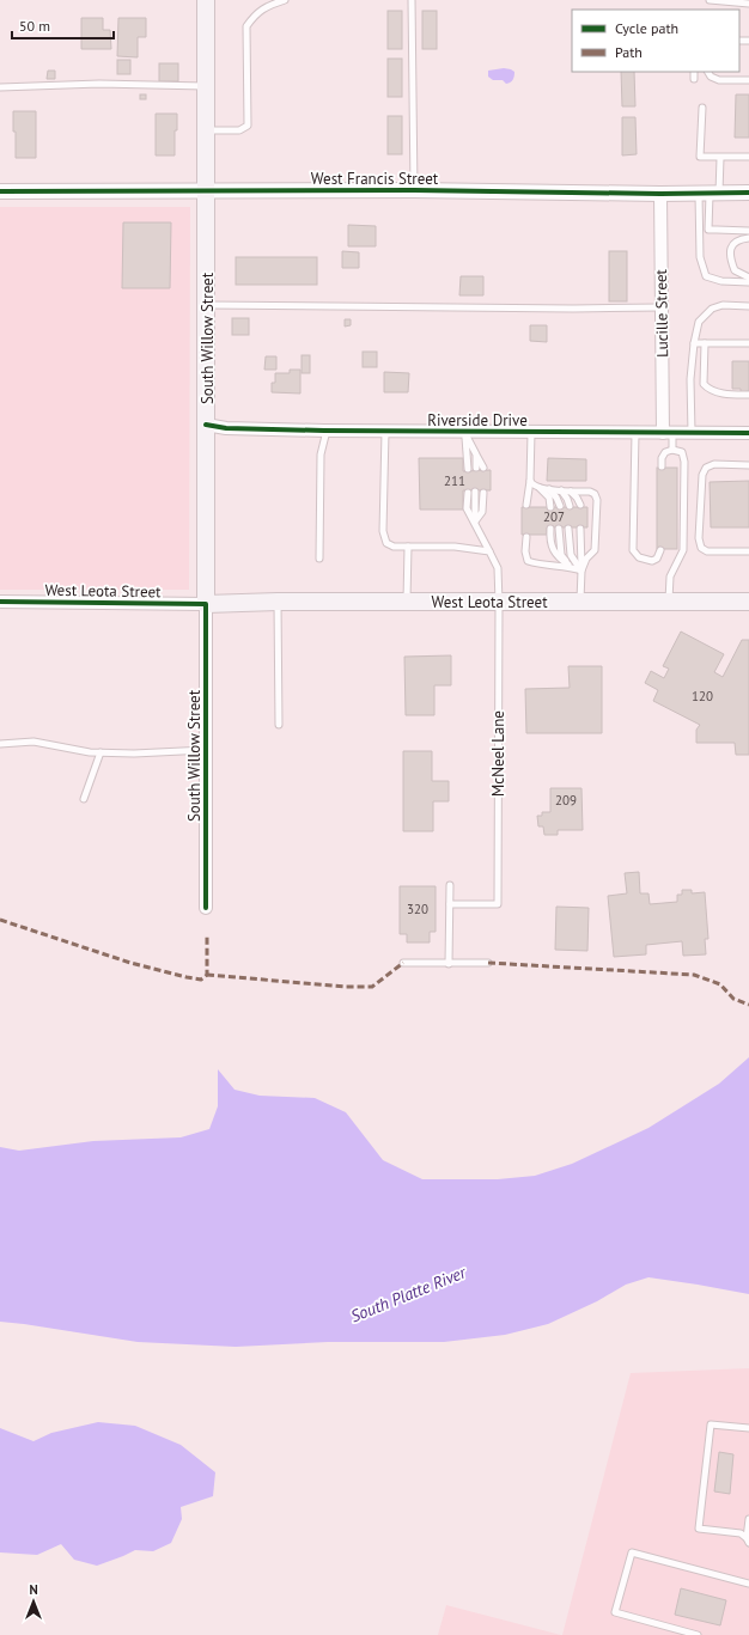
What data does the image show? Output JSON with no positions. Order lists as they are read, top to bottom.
{
  "streets": {
    "main road": ["South Willow Street", "West Leota Street"],
    "street": ["West Francis Street", "Lucille Street", "Riverside Drive"],
    "lane": ["McNeel Lane"]
  },
  "crossings": [
    ["West Francis Street", "Lucille Street"],
    ["West Francis Street", "South Willow Street"],
    ["Lucille Street", "Riverside Drive"],
    ["South Willow Street", "Riverside Drive"],
    ["South Willow Street", "West Leota Street"],
    ["West Leota Street", "McNeel Lane"]
  ],
  "water": ["South Platte River"],
  "house_numbers": [
    "211",
    "207",
    "120",
    "209",
    "320"
  ],
  "legend": ["Cycle path", "Path"],
  "scale_bar": "50 m",
  "north": "top"
}
